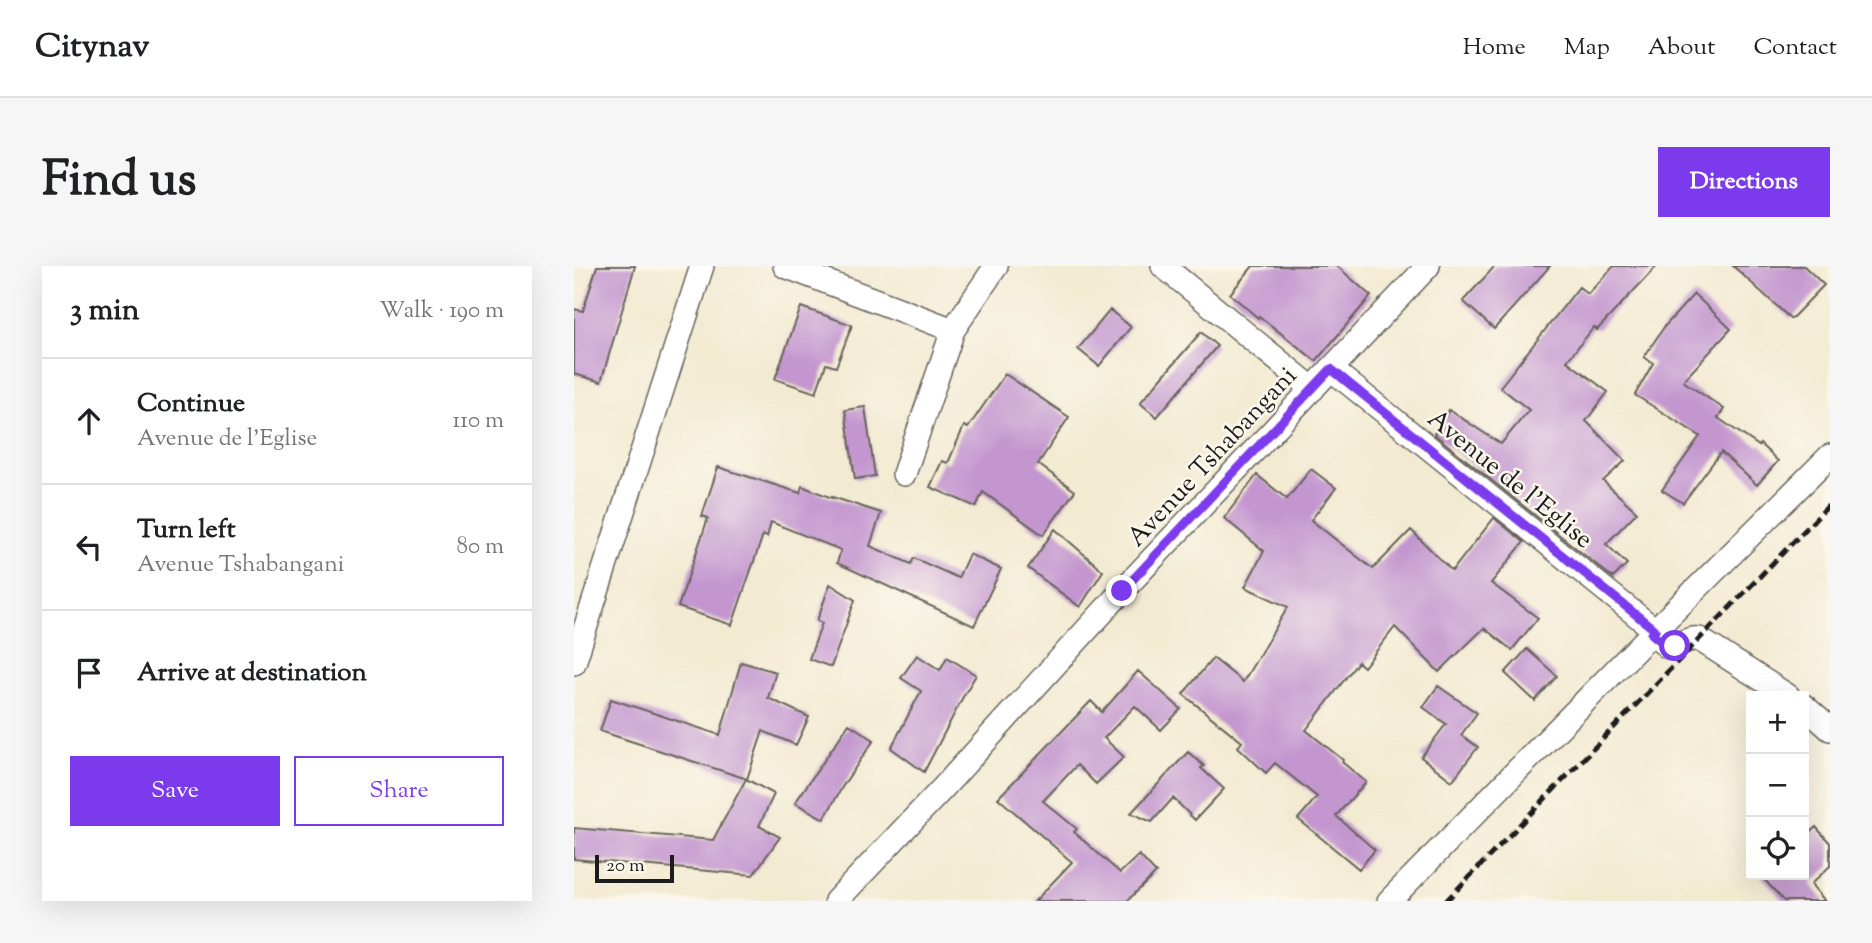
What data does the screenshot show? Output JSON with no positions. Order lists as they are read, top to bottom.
{
  "streets": {
    "street": ["Avenue Tshabangani", "Avenue de l'Eglise"]
  },
  "crossings": [
    ["Avenue Tshabangani", "Avenue de l'Eglise"]
  ],
  "scale_bar": "20 m",
  "page": {
    "header": "Citynav",
    "nav": [
      "Home",
      "Map",
      "About",
      "Contact"
    ],
    "title": "Find us",
    "buttons": [
      "Directions",
      ["Save", "Share"]
    ],
    "heading": ["3 min", "Walk · 190 m"],
    "list": [
      ["Continue", "Avenue de l'Eglise", "110 m"],
      ["Turn left", "Avenue Tshabangani", "80 m"],
      "Arrive at destination"
    ],
    "map_buttons": ["+", "−"],
    "scale": "20 m"
  }
}
